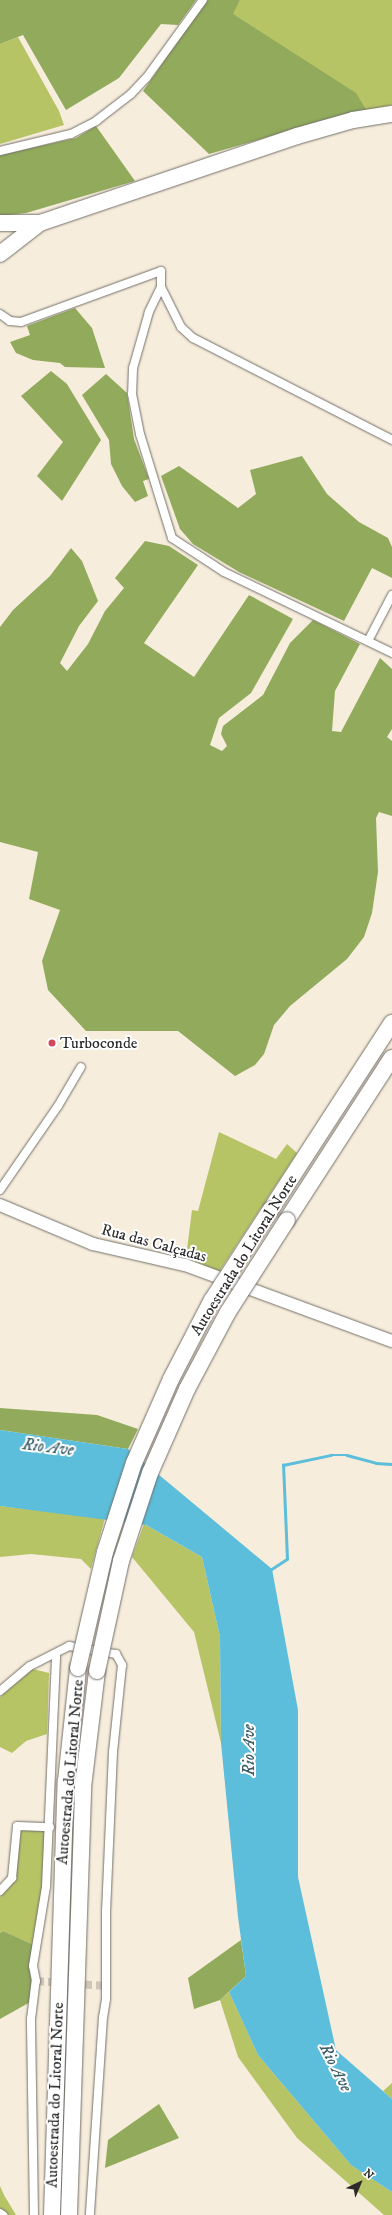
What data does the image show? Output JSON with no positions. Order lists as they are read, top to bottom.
{
  "streets": {
    "highway": ["Autoestrada do Litoral Norte"],
    "main road": ["Rua das Calçadas"]
  },
  "water": ["Rio Ave"],
  "places": ["Turboconde"],
  "north": "top right"
}
